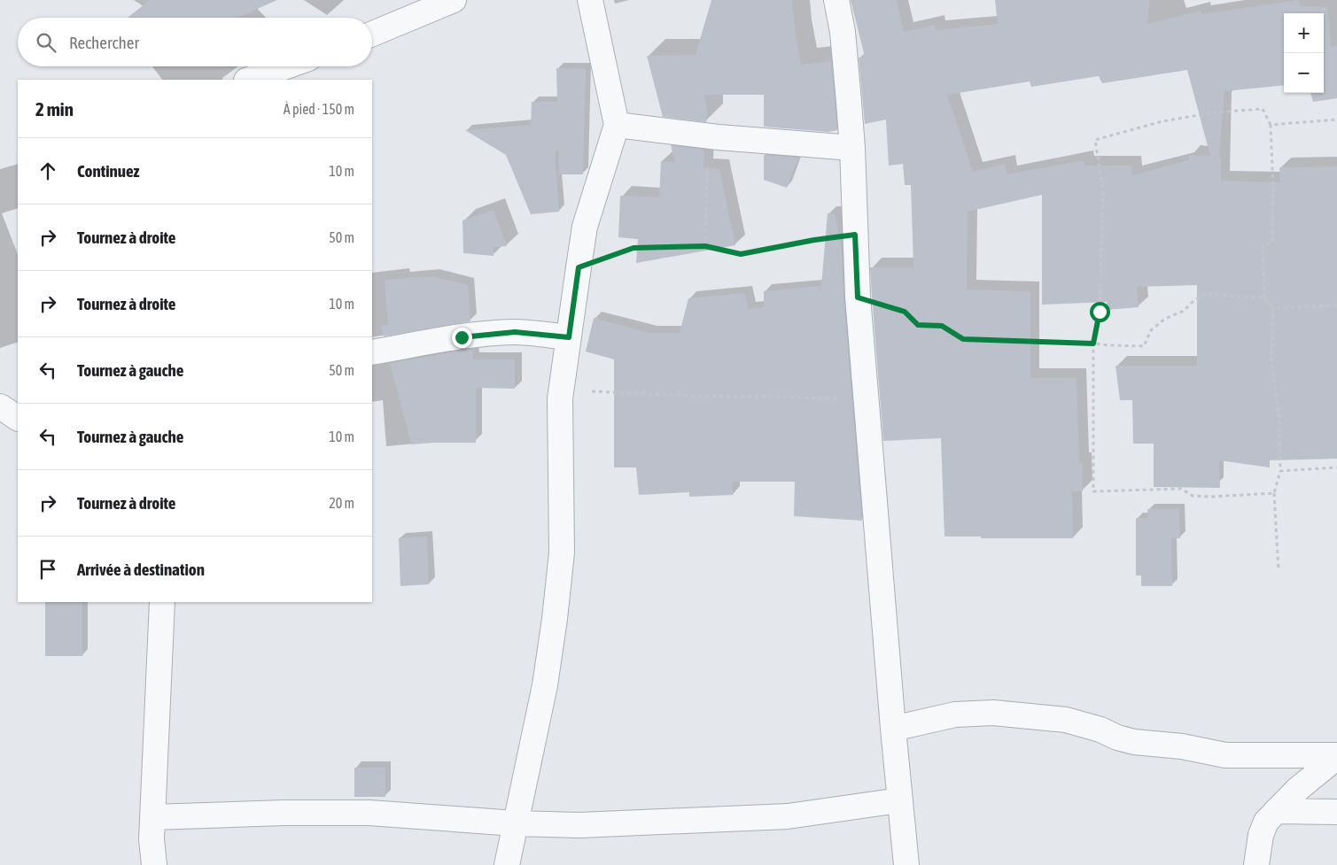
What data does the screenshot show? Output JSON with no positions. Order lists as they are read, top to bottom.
{
  "page": {
    "map_buttons": ["+", "−"],
    "search": "Rechercher",
    "heading": ["2 min", "À pied · 150 m"],
    "list": [
      ["Continuez", "10 m"],
      ["Tournez à droite", "50 m"],
      ["Tournez à droite", "10 m"],
      ["Tournez à gauche", "50 m"],
      ["Tournez à gauche", "10 m"],
      ["Tournez à droite", "20 m"],
      "Arrivée à destination"
    ]
  }
}
